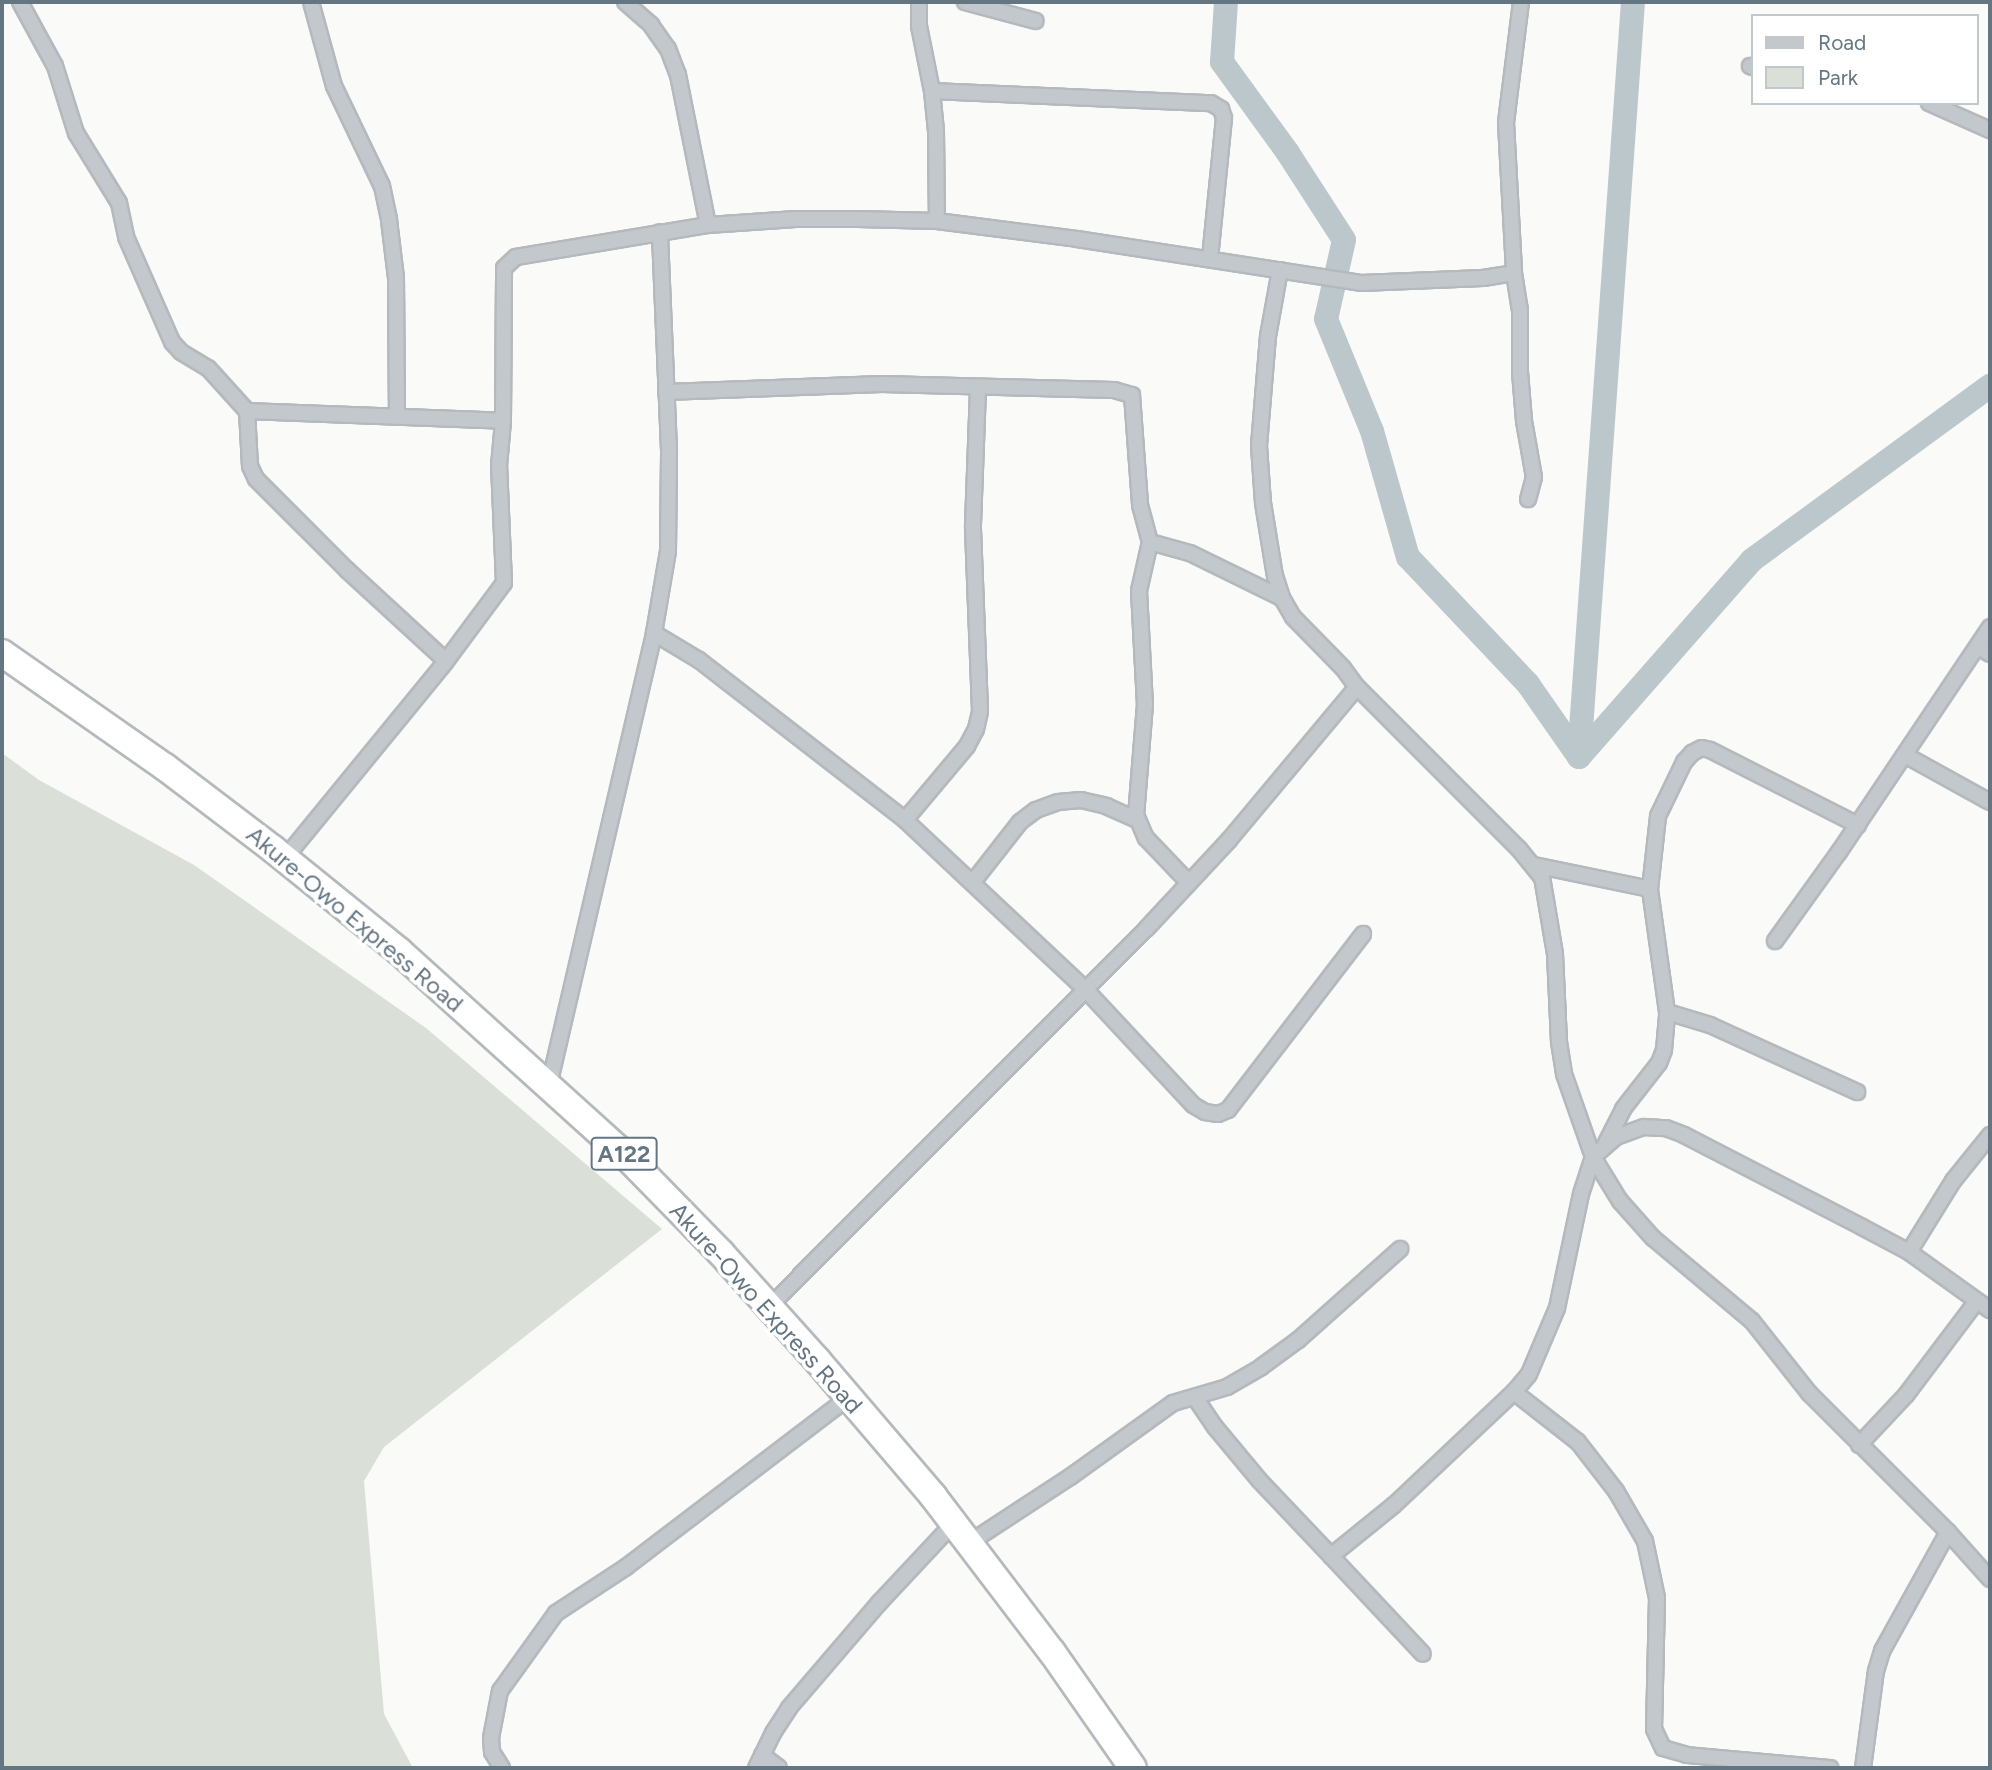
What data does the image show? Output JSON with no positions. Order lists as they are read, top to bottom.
{
  "streets": {
    "highway": ["Akure-Owo Express Road", "A122"]
  },
  "legend": ["Road", "Park"]
}
